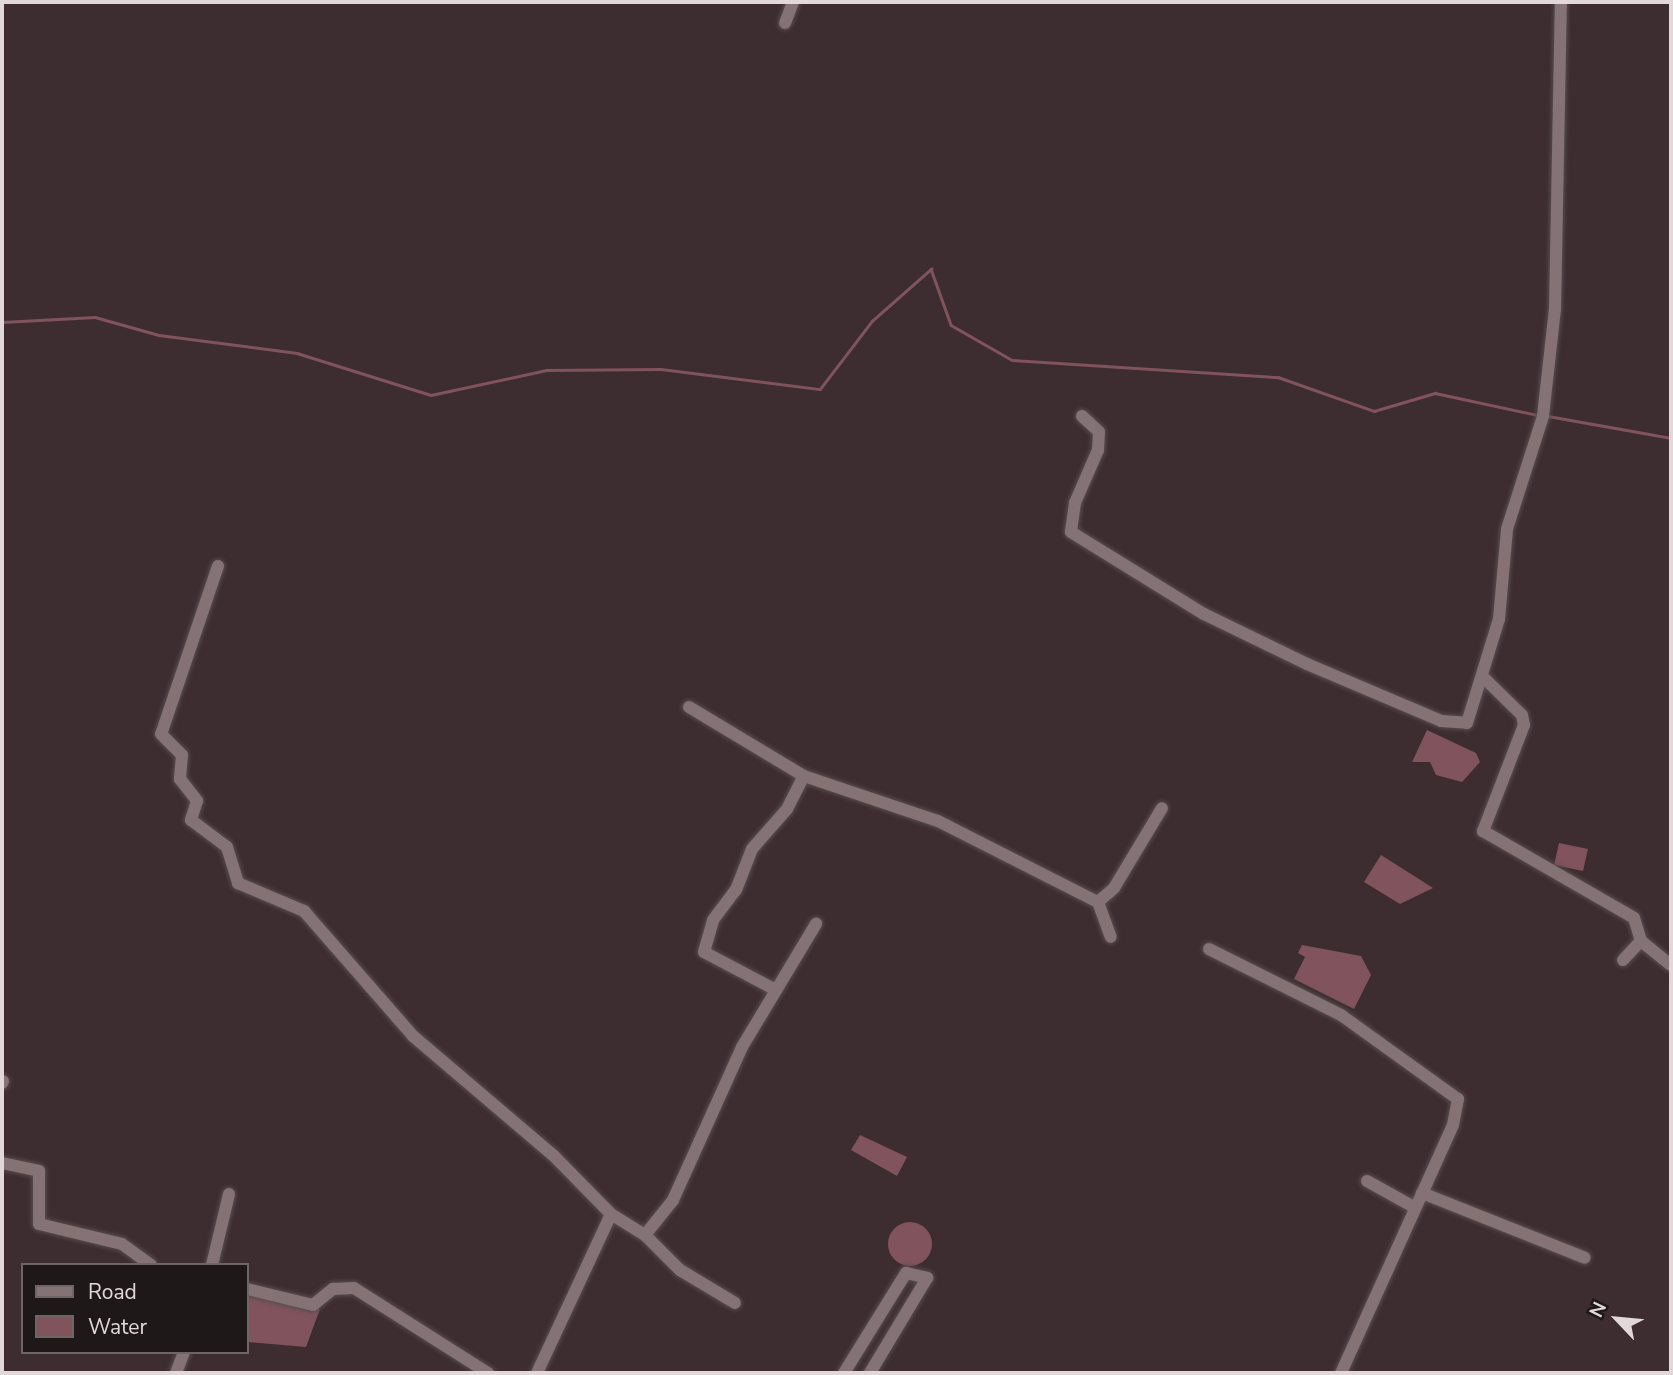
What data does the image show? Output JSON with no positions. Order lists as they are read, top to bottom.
{
  "legend": ["Road", "Water"],
  "north": "top left"
}
